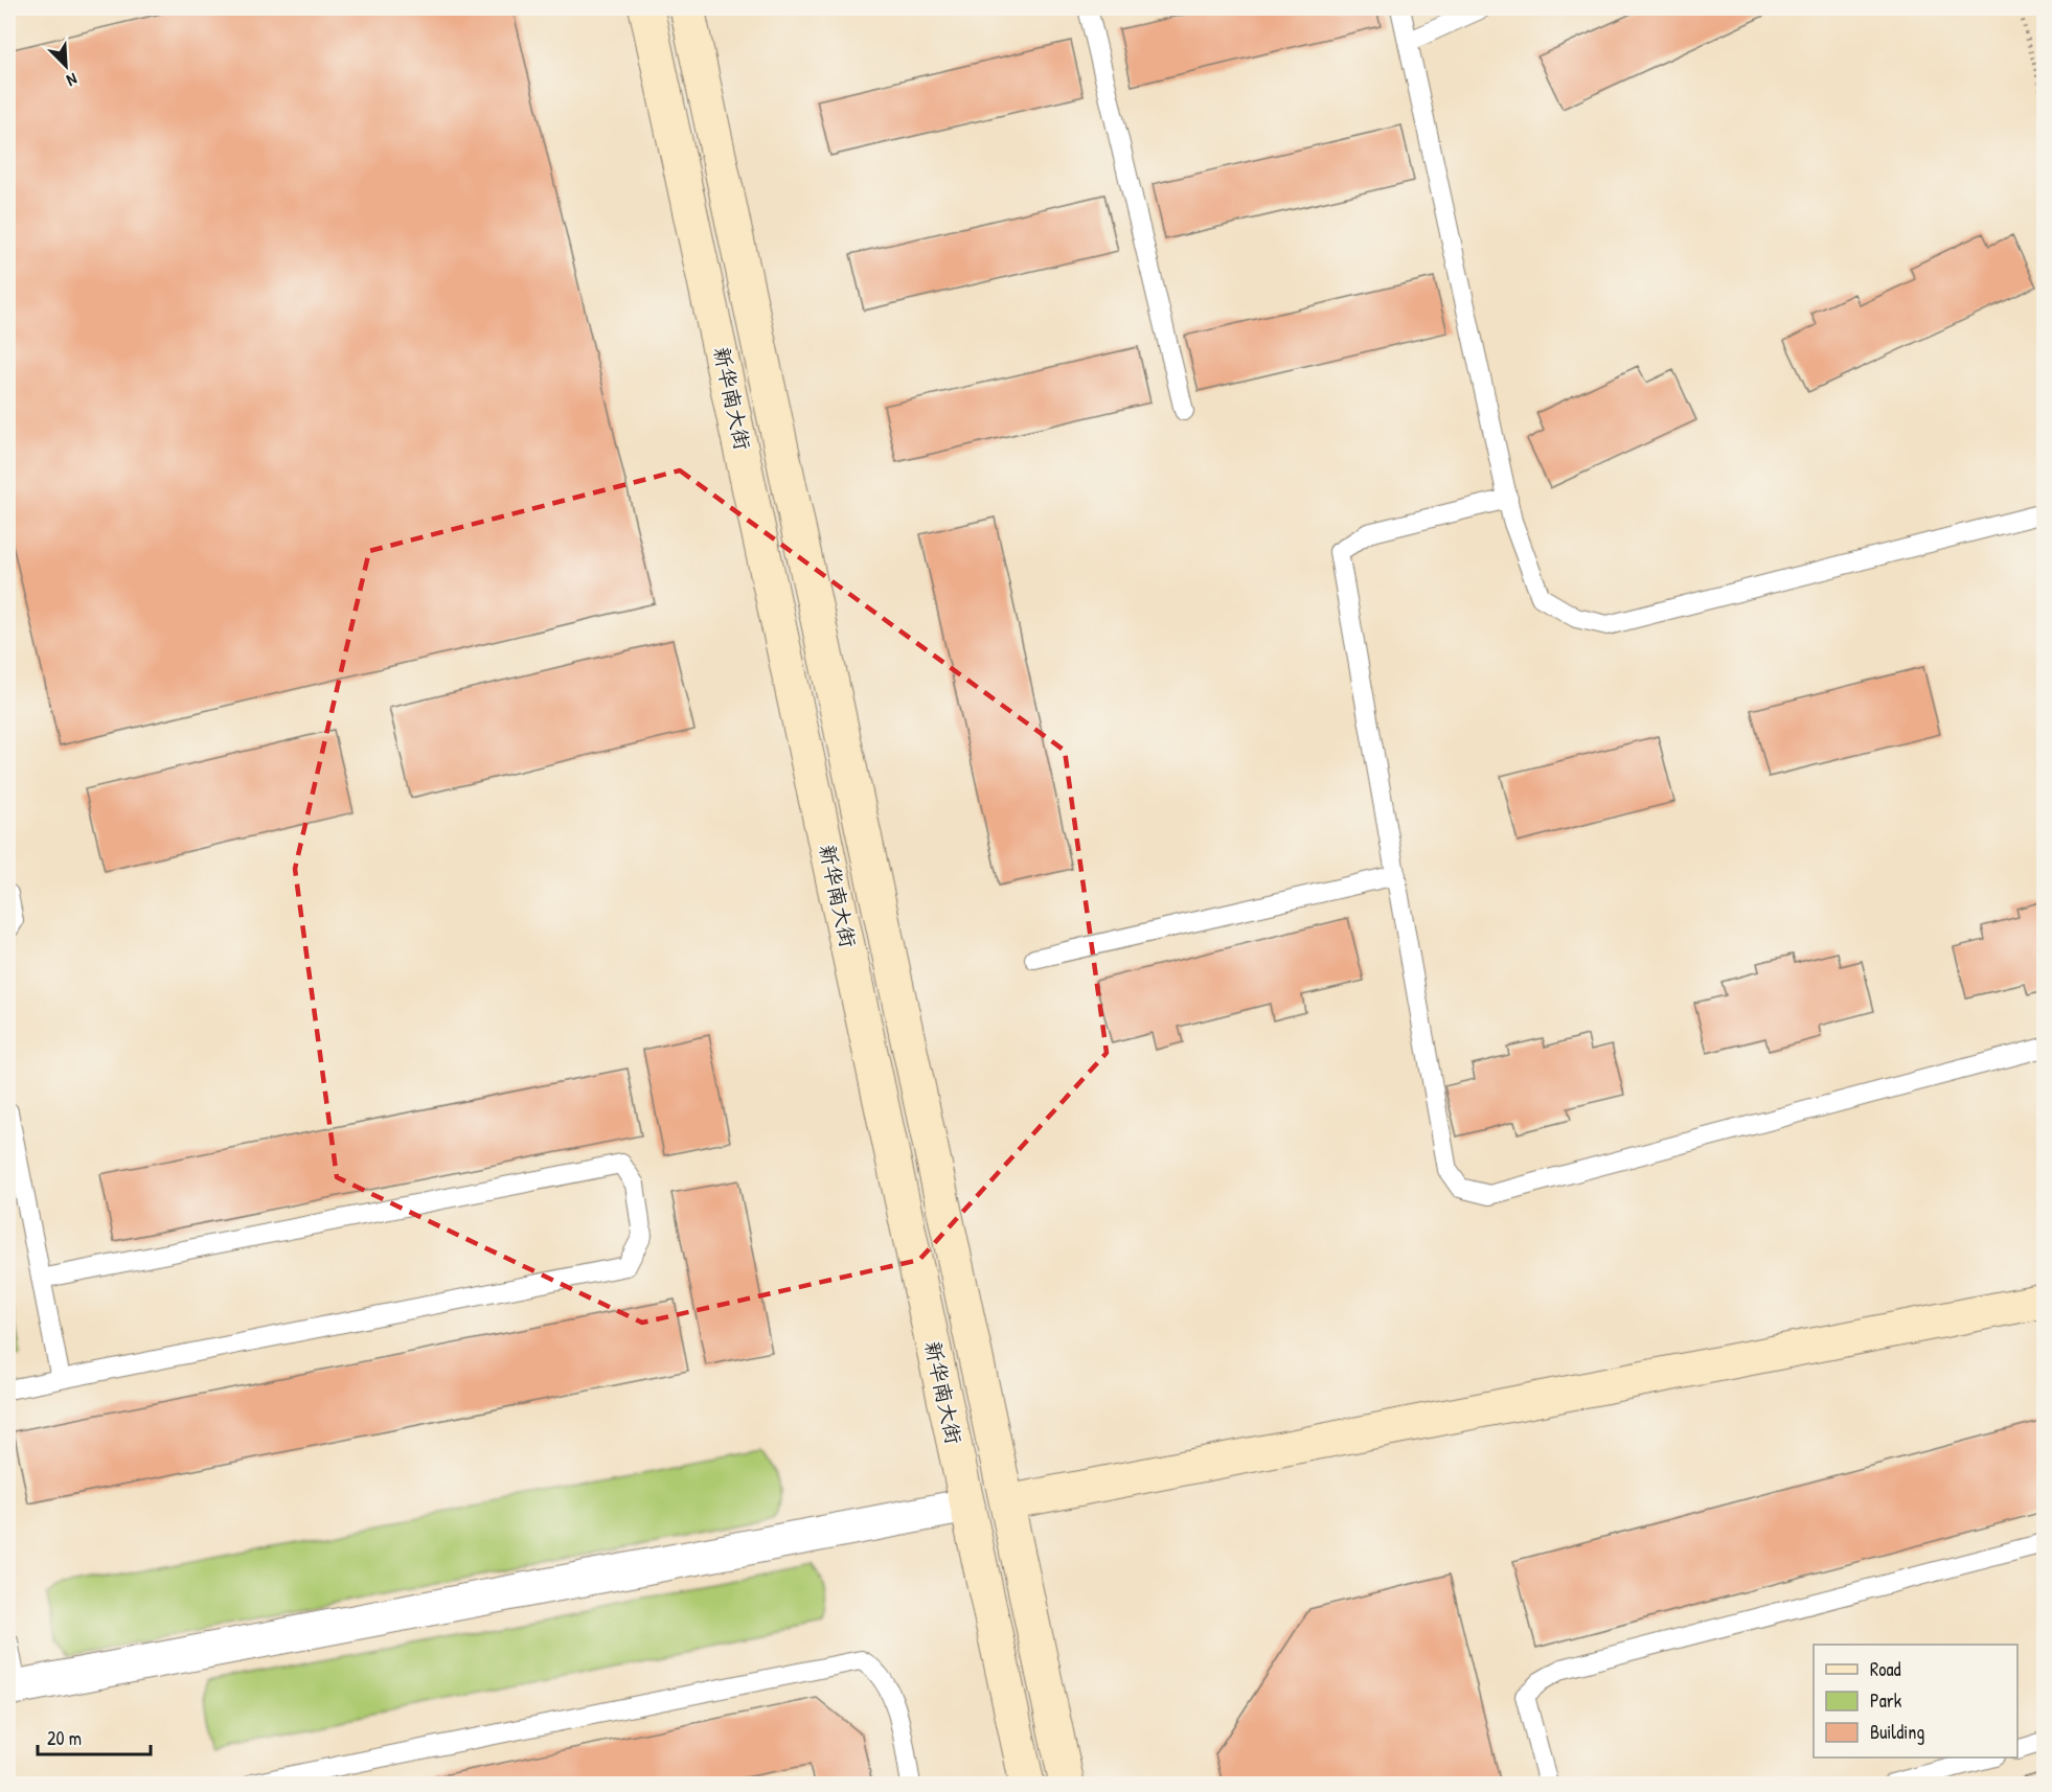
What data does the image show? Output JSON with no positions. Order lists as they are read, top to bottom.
{
  "streets": {
    "main road": ["新华南大街"]
  },
  "legend": ["Road", "Park", "Building"],
  "scale_bar": "20 m",
  "north": "bottom right"
}
